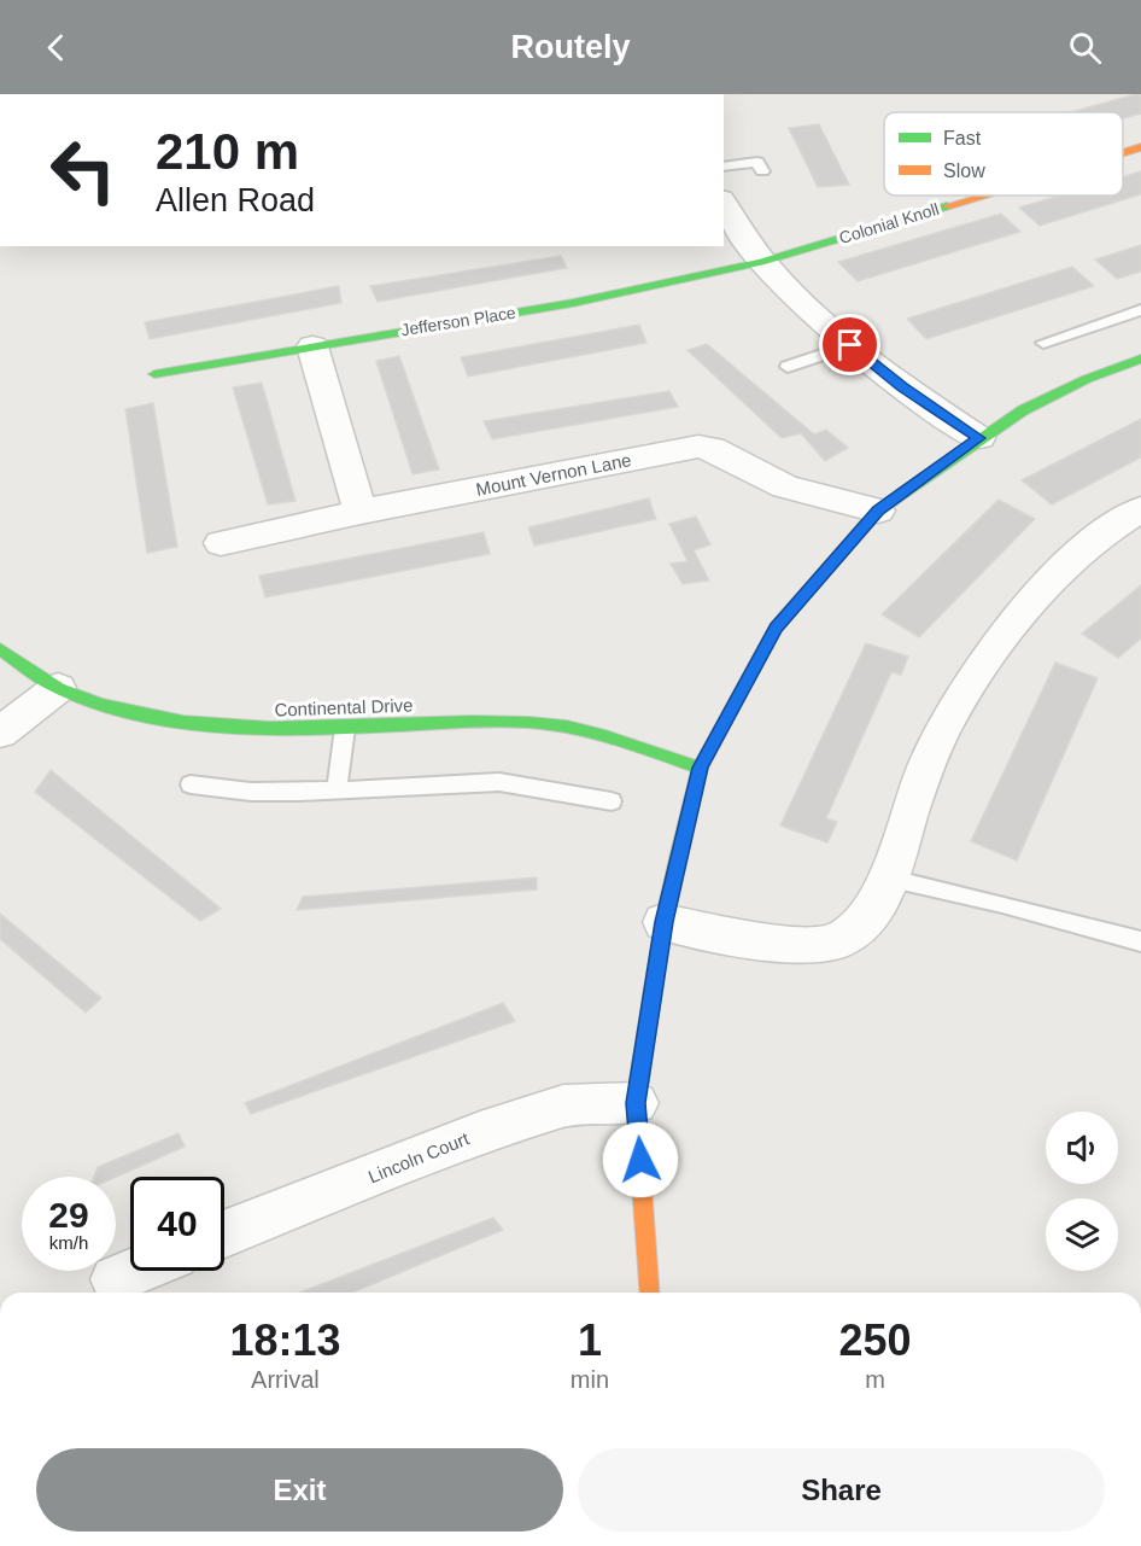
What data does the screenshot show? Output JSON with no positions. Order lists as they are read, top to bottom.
{
  "streets": {
    "street": [
      "Colonial Knoll",
      "Jefferson Place",
      "Mount Vernon Lane",
      "Continental Drive",
      "Lincoln Court"
    ]
  },
  "crossings": [
    ["Colonial Knoll", "Jefferson Place"]
  ],
  "legend": ["Fast", "Slow"],
  "page": {
    "header": "Routely",
    "turn": ["210 m", "Allen Road"],
    "speed": "29 km/h",
    "limit": "40",
    "eta": [
      "18:13",
      "Arrival",
      "1",
      "min",
      "250",
      "m"
    ],
    "buttons": ["Exit", "Share"]
  }
}
